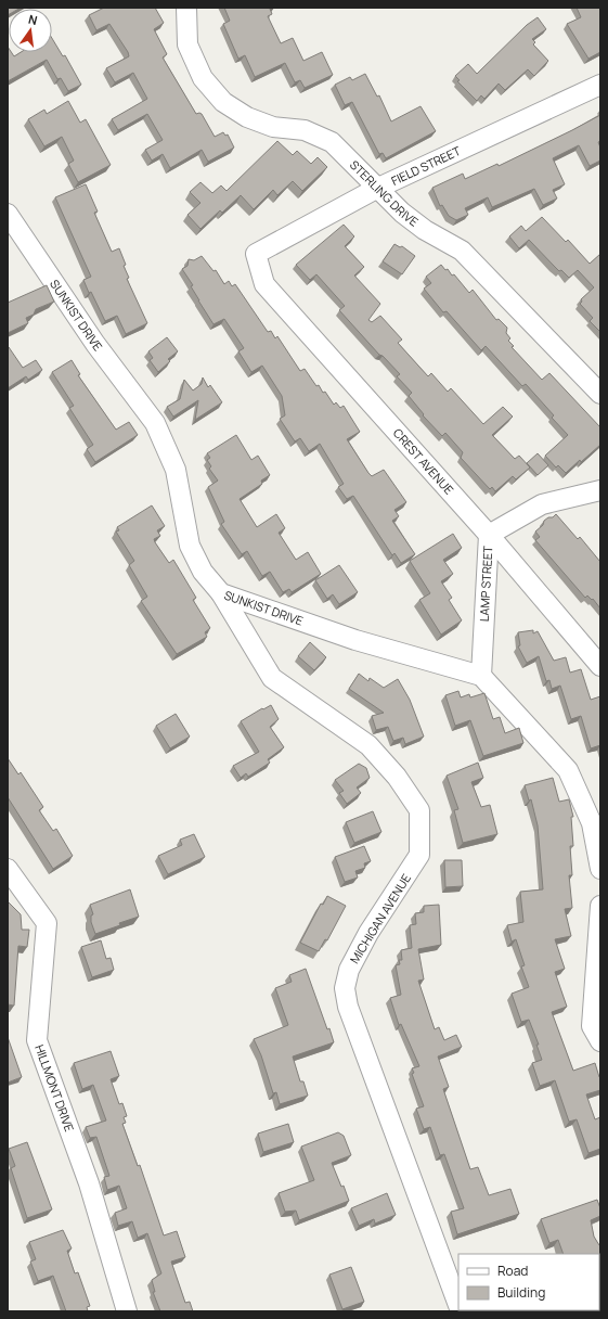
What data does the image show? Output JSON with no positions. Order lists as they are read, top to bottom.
{
  "streets": {
    "street": [
      "FIELD STREET",
      "STERLING DRIVE",
      "SUNKIST DRIVE",
      "CREST AVENUE",
      "LAMP STREET",
      "MICHIGAN AVENUE",
      "HILLMONT DRIVE"
    ]
  },
  "crossings": [
    ["FIELD STREET", "STERLING DRIVE"],
    ["FIELD STREET", "CREST AVENUE"],
    ["SUNKIST DRIVE", "LAMP STREET"],
    ["SUNKIST DRIVE", "MICHIGAN AVENUE"],
    ["CREST AVENUE", "LAMP STREET"]
  ],
  "legend": ["Road", "Building"],
  "north": "top"
}
